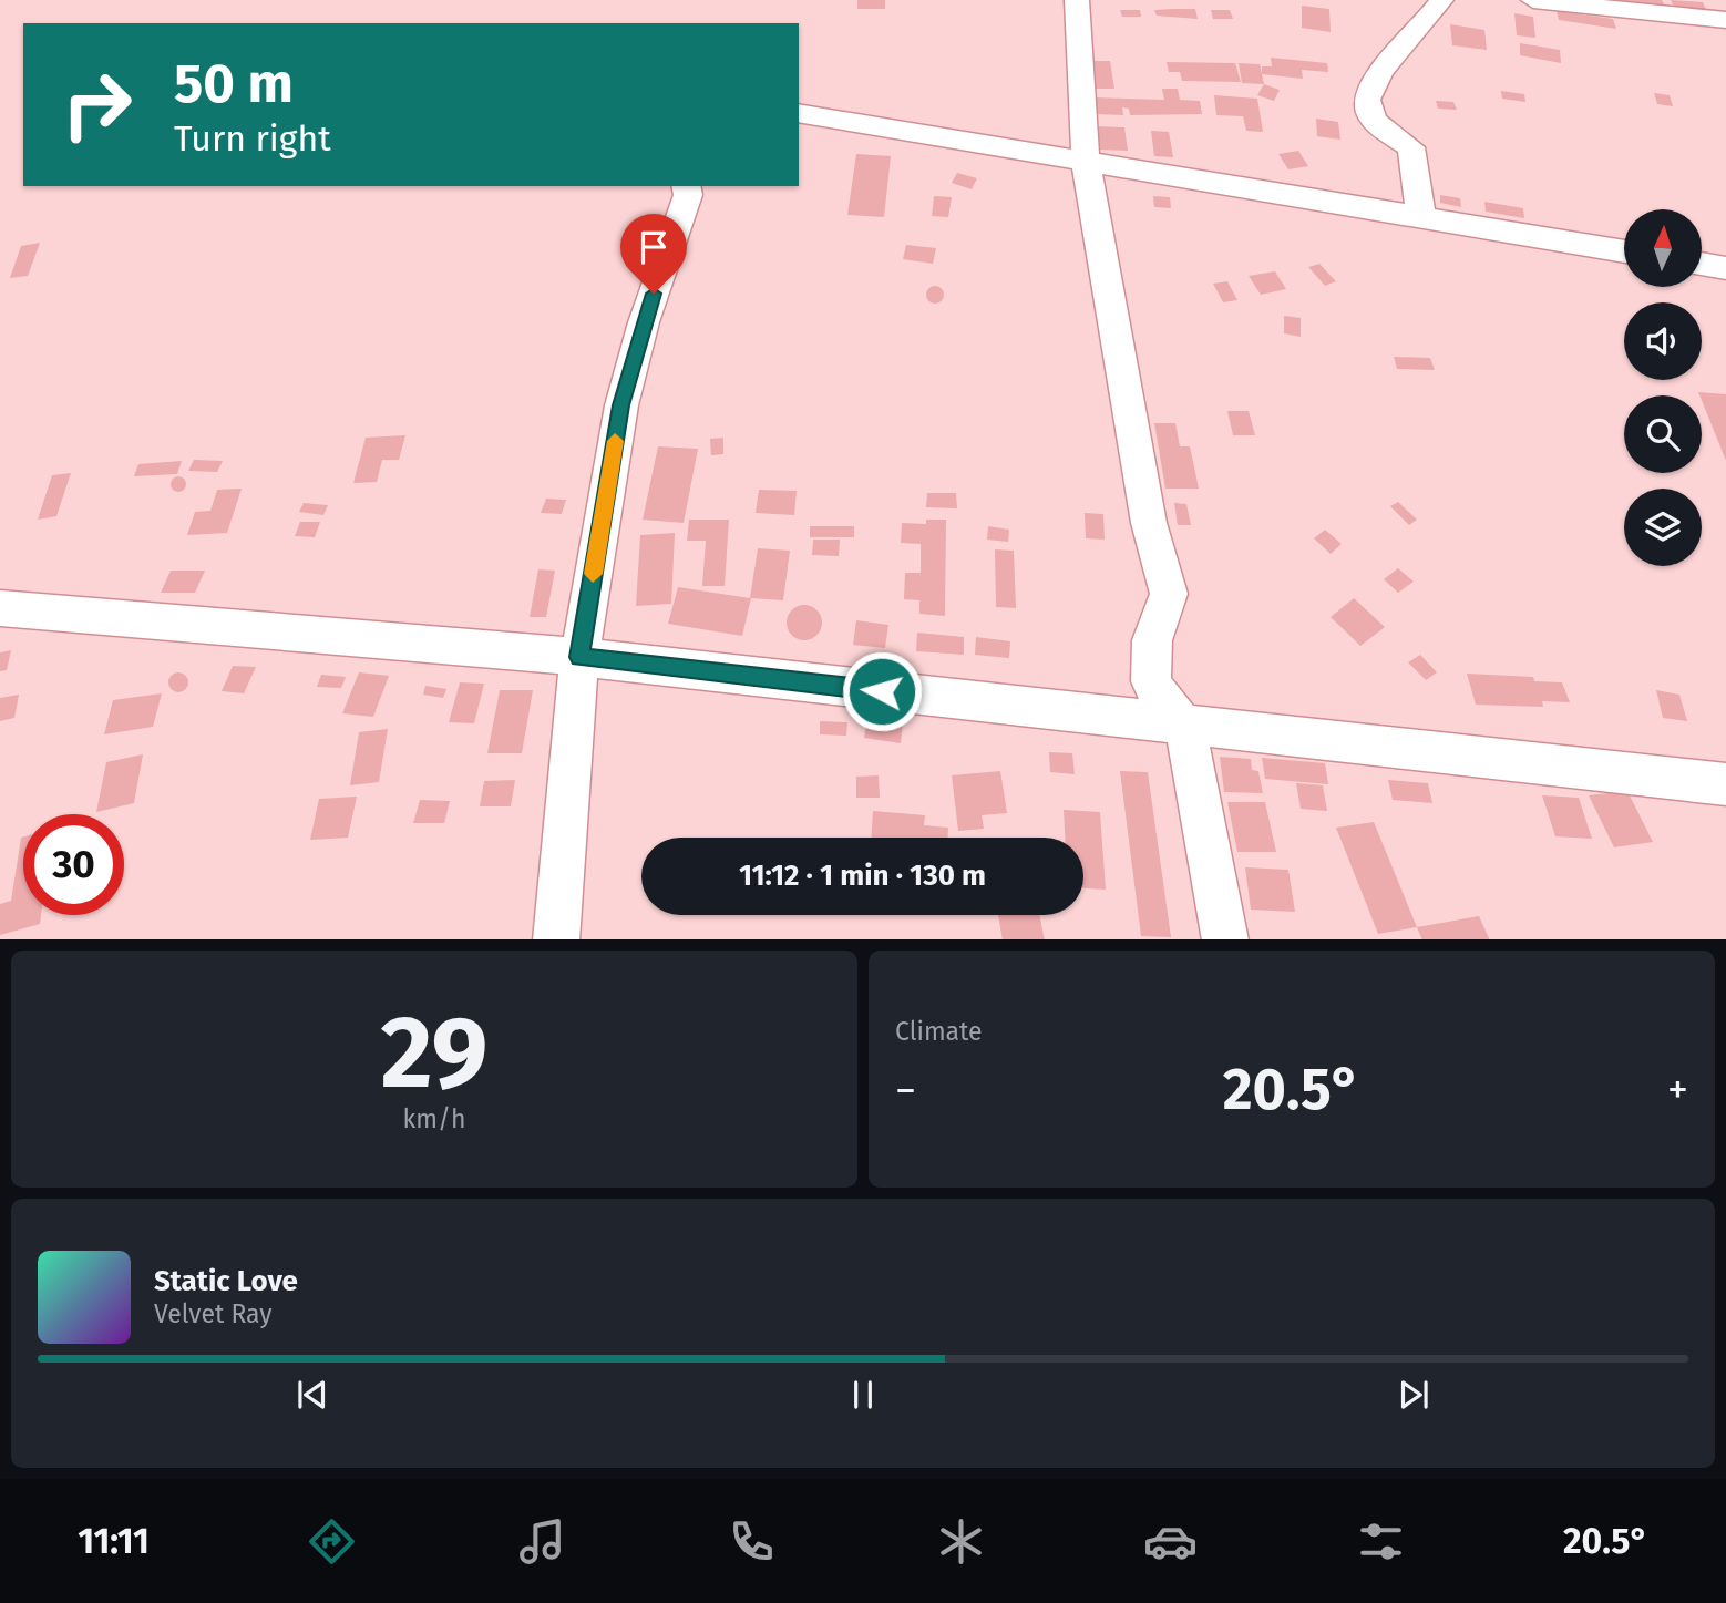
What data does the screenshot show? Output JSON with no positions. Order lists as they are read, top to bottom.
{
  "north": "top",
  "page": {
    "turn": ["50 m", "Turn right"],
    "limit": "30",
    "trip": "11:12 · 1 min · 130 m",
    "tile": [
      ["29", "km/h"],
      "Climate"
    ],
    "heat": ["−", "20.5°", "+"],
    "song": ["Static Love", "Velvet Ray"],
    "tabs": ["11:11", "20.5°"]
  }
}
